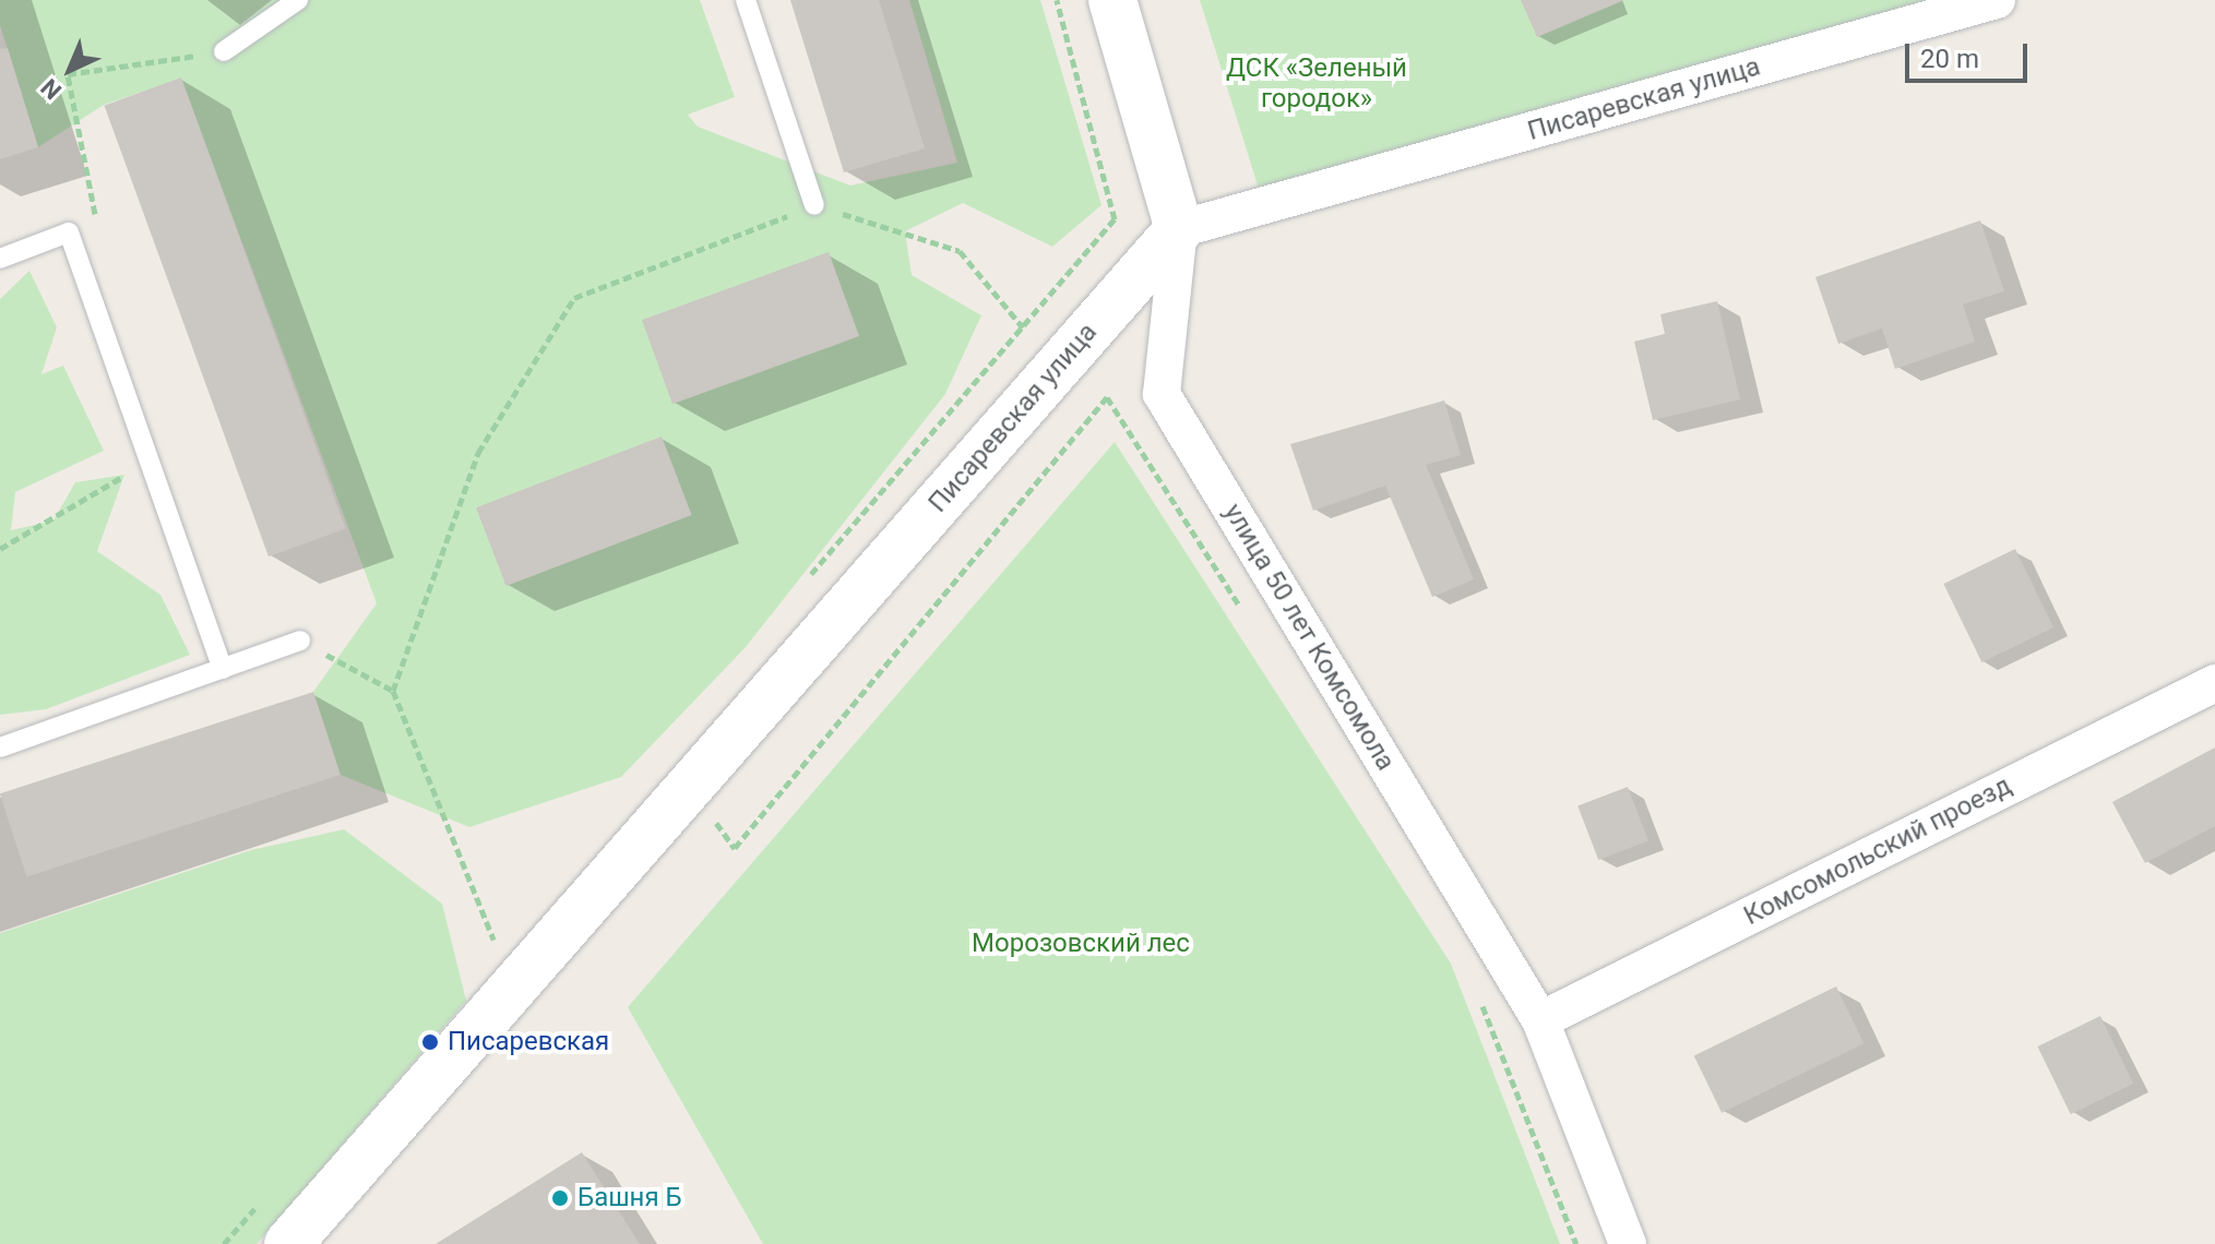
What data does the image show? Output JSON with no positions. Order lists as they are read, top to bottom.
{
  "streets": {
    "street": ["Писаревская улица", "улица 50 лет Комсомола", "Комсомольский проезд"]
  },
  "crossings": [
    ["Писаревская улица", "улица 50 лет Комсомола"],
    ["улица 50 лет Комсомола", "Комсомольский проезд"]
  ],
  "parks": ["ДСК «Зеленый городок»", "Морозовский лес"],
  "places": ["Писаревская", "Башня Б"],
  "scale_bar": "20 m",
  "north": "bottom left"
}
